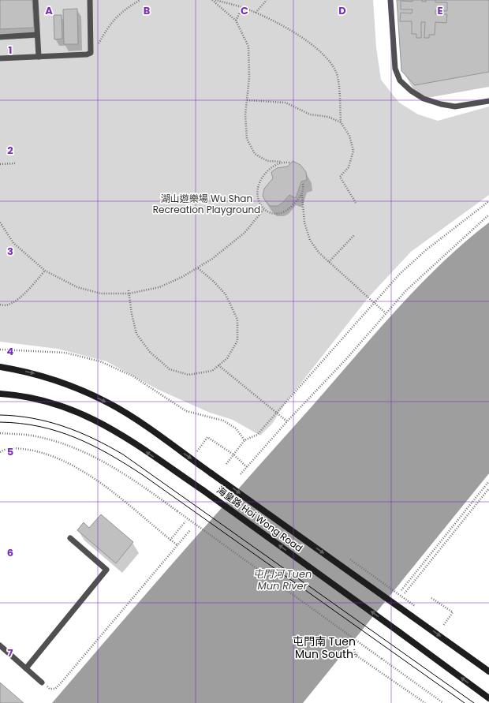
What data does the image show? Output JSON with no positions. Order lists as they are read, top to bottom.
{
  "streets": {
    "main road": ["海皇路 Hoi Wong Road"]
  },
  "districts": ["屯門南 Tuen Mun South"],
  "water": ["屯門河 Tuen Mun River"],
  "parks": ["湖山遊樂場 Wu Shan Recreation Playground"],
  "grid": {
    "columns": [
      "A",
      "B",
      "C",
      "D",
      "E"
    ],
    "rows": [
      "1",
      "2",
      "3",
      "4",
      "5",
      "6",
      "7"
    ]
  }
}
